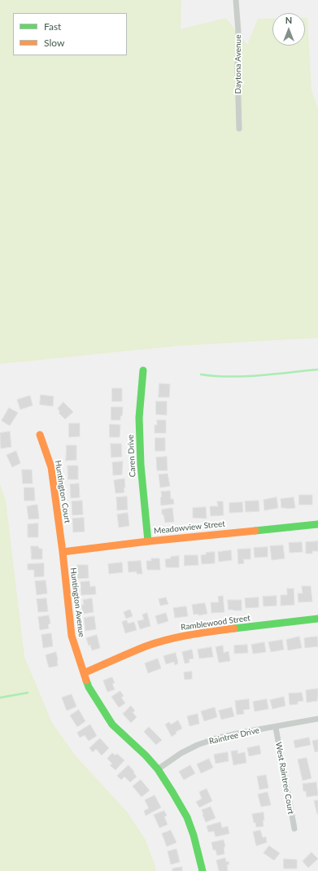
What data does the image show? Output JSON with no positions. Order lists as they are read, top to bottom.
{
  "streets": {
    "street": [
      "Daytona Avenue",
      "Caren Drive",
      "Huntington Court",
      "Meadowview Street",
      "Huntington Avenue",
      "Ramblewood Street",
      "Raintree Drive",
      "West Raintree Court"
    ]
  },
  "crossings": [
    ["Caren Drive", "Meadowview Street"],
    ["Huntington Court", "Meadowview Street"],
    ["Huntington Court", "Huntington Avenue"],
    ["Meadowview Street", "Huntington Avenue"],
    ["Huntington Avenue", "Ramblewood Street"],
    ["Huntington Avenue", "Raintree Drive"],
    ["Raintree Drive", "West Raintree Court"]
  ],
  "legend": ["Fast", "Slow"],
  "north": "top"
}
